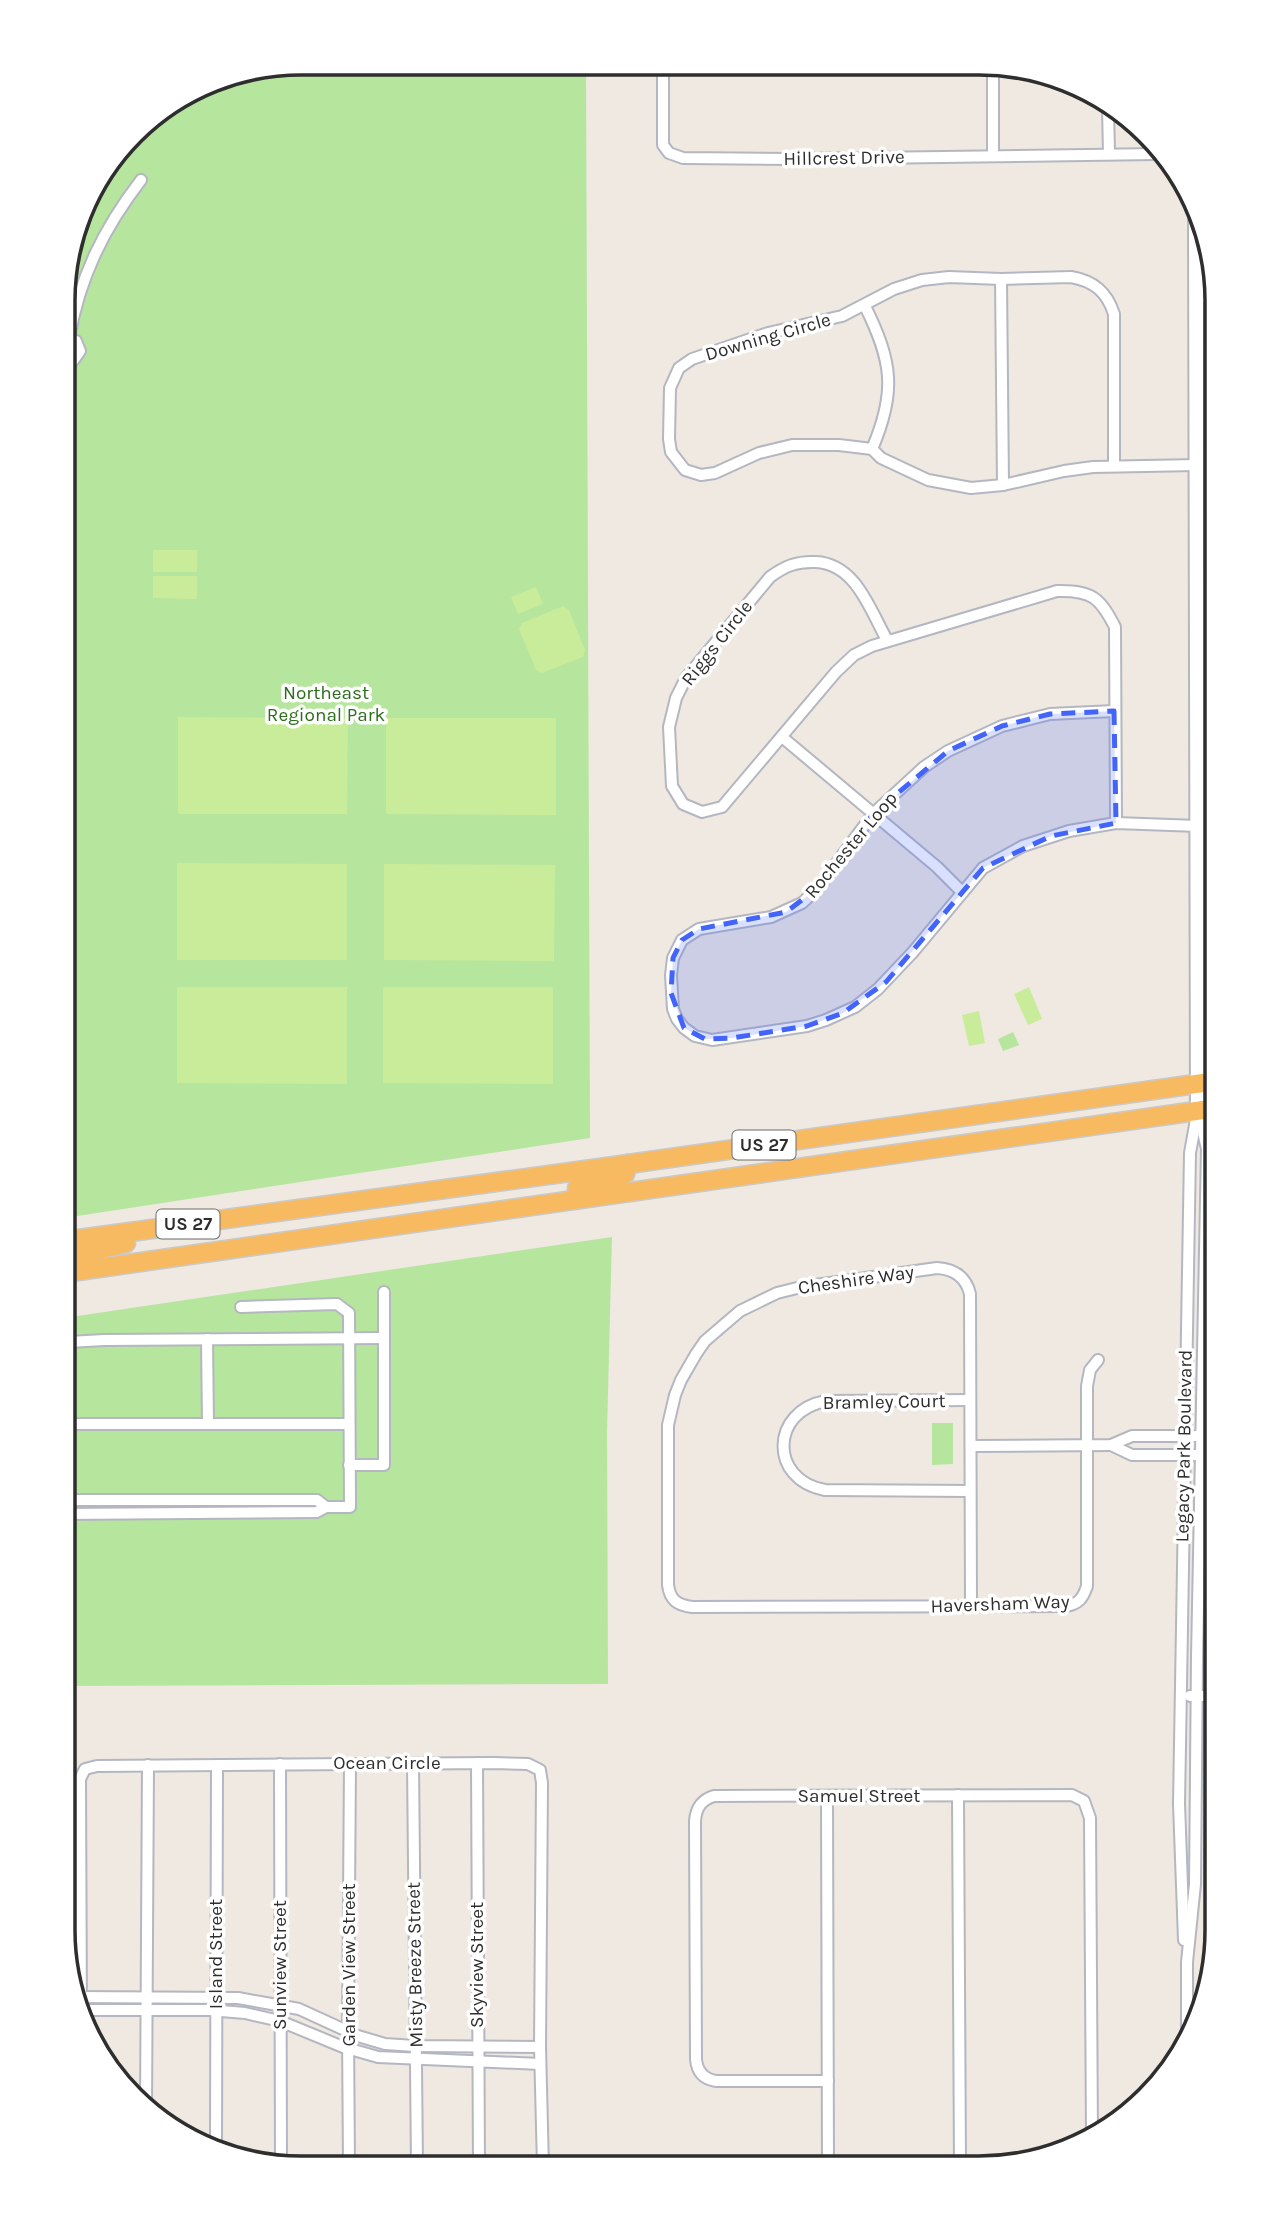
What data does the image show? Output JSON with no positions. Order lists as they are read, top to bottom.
{
  "streets": {
    "highway": ["US 27"],
    "street": [
      "Hillcrest Drive",
      "Downing Circle",
      "Riggs Circle",
      "Rochester Loop",
      "Cheshire Way",
      "Bramley Court",
      "Legacy Park Boulevard",
      "Haversham Way",
      "Ocean Circle",
      "Samuel Street",
      "Island Street",
      "Sunview Street",
      "Garden View Street",
      "Misty Breeze Street",
      "Skyview Street"
    ]
  },
  "crossings": [
    ["Riggs Circle", "Rochester Loop"],
    ["US 27", "Legacy Park Boulevard"],
    ["Cheshire Way", "Bramley Court"],
    ["Cheshire Way", "Haversham Way"],
    ["Ocean Circle", "Island Street"],
    ["Ocean Circle", "Sunview Street"],
    ["Ocean Circle", "Garden View Street"],
    ["Ocean Circle", "Misty Breeze Street"],
    ["Ocean Circle", "Skyview Street"]
  ],
  "parks": ["Northeast Regional Park"]
}
